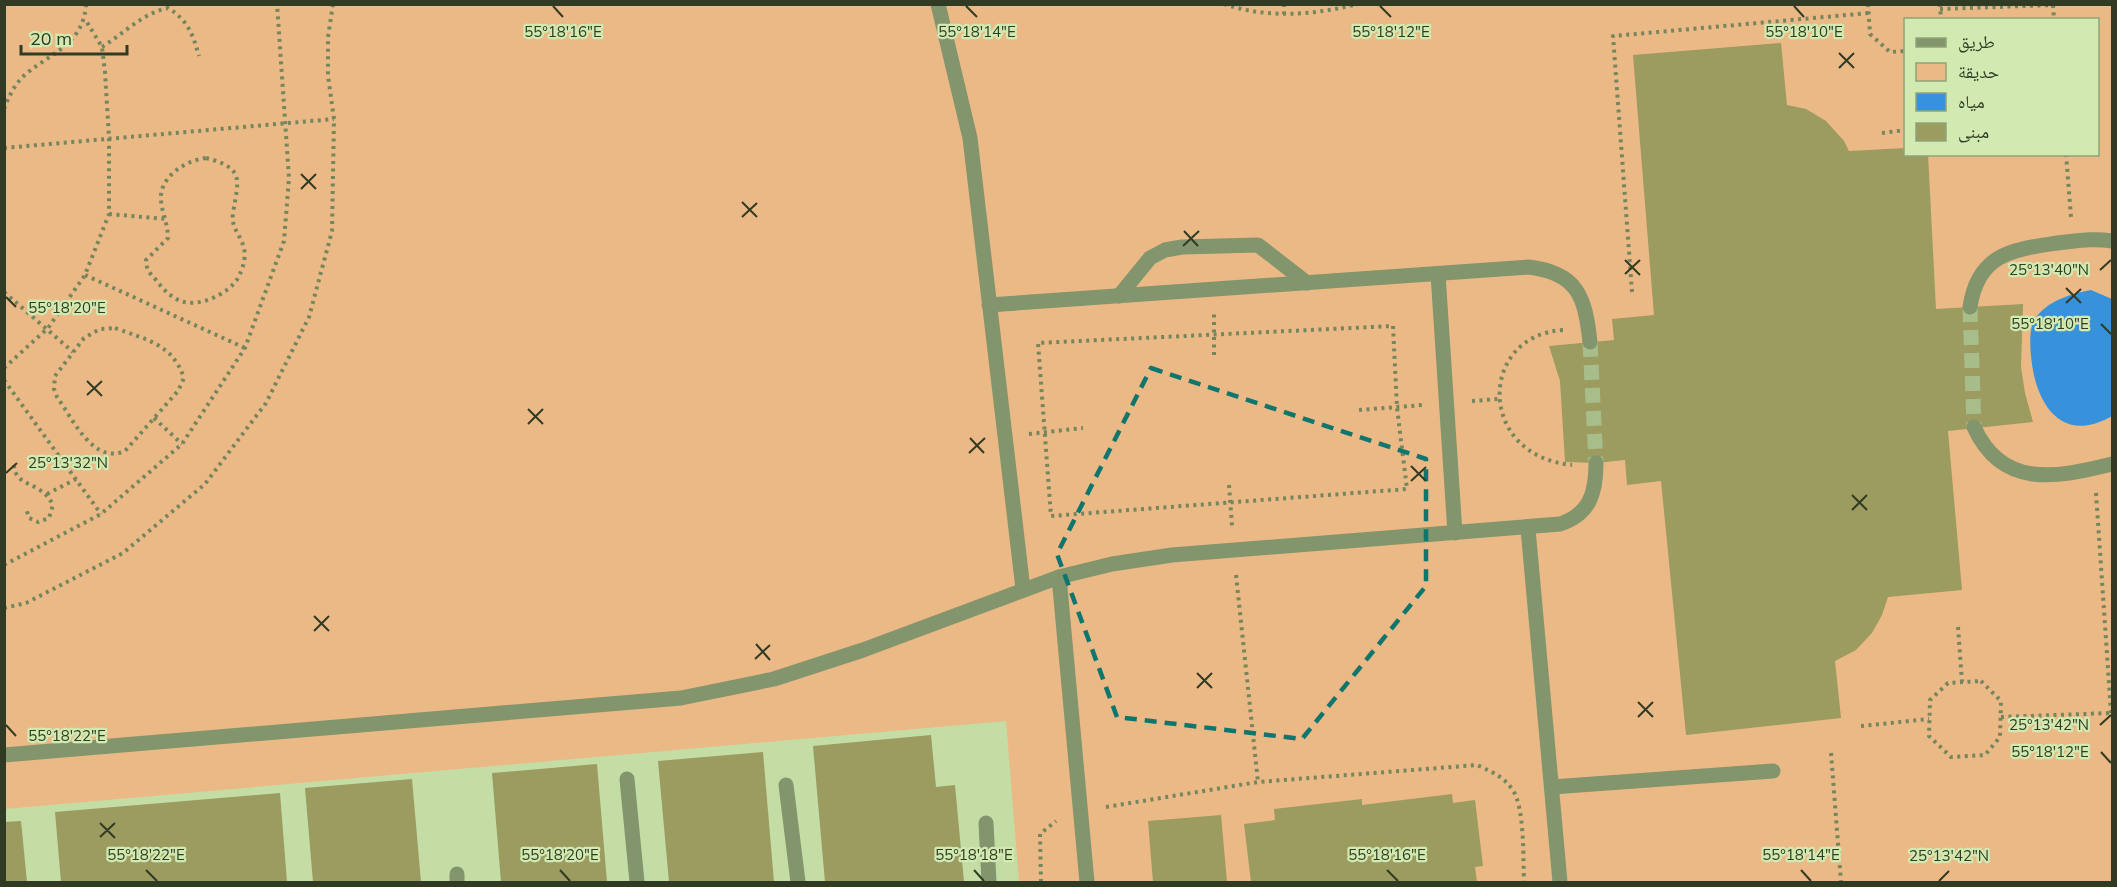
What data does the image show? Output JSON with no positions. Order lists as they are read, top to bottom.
{
  "legend": [
    "طريق",
    "حديقة",
    "مياه",
    "مبنى"
  ],
  "scale_bar": "20 m",
  "coordinates": [
    "55°18'16\"E",
    "55°18'14\"E",
    "55°18'12\"E",
    "55°18'10\"E",
    "25°13'40\"N",
    "55°18'20\"E",
    "25°13'32\"N",
    "25°13'42\"N",
    "55°18'22\"E",
    "55°18'18\"E"
  ]
}
